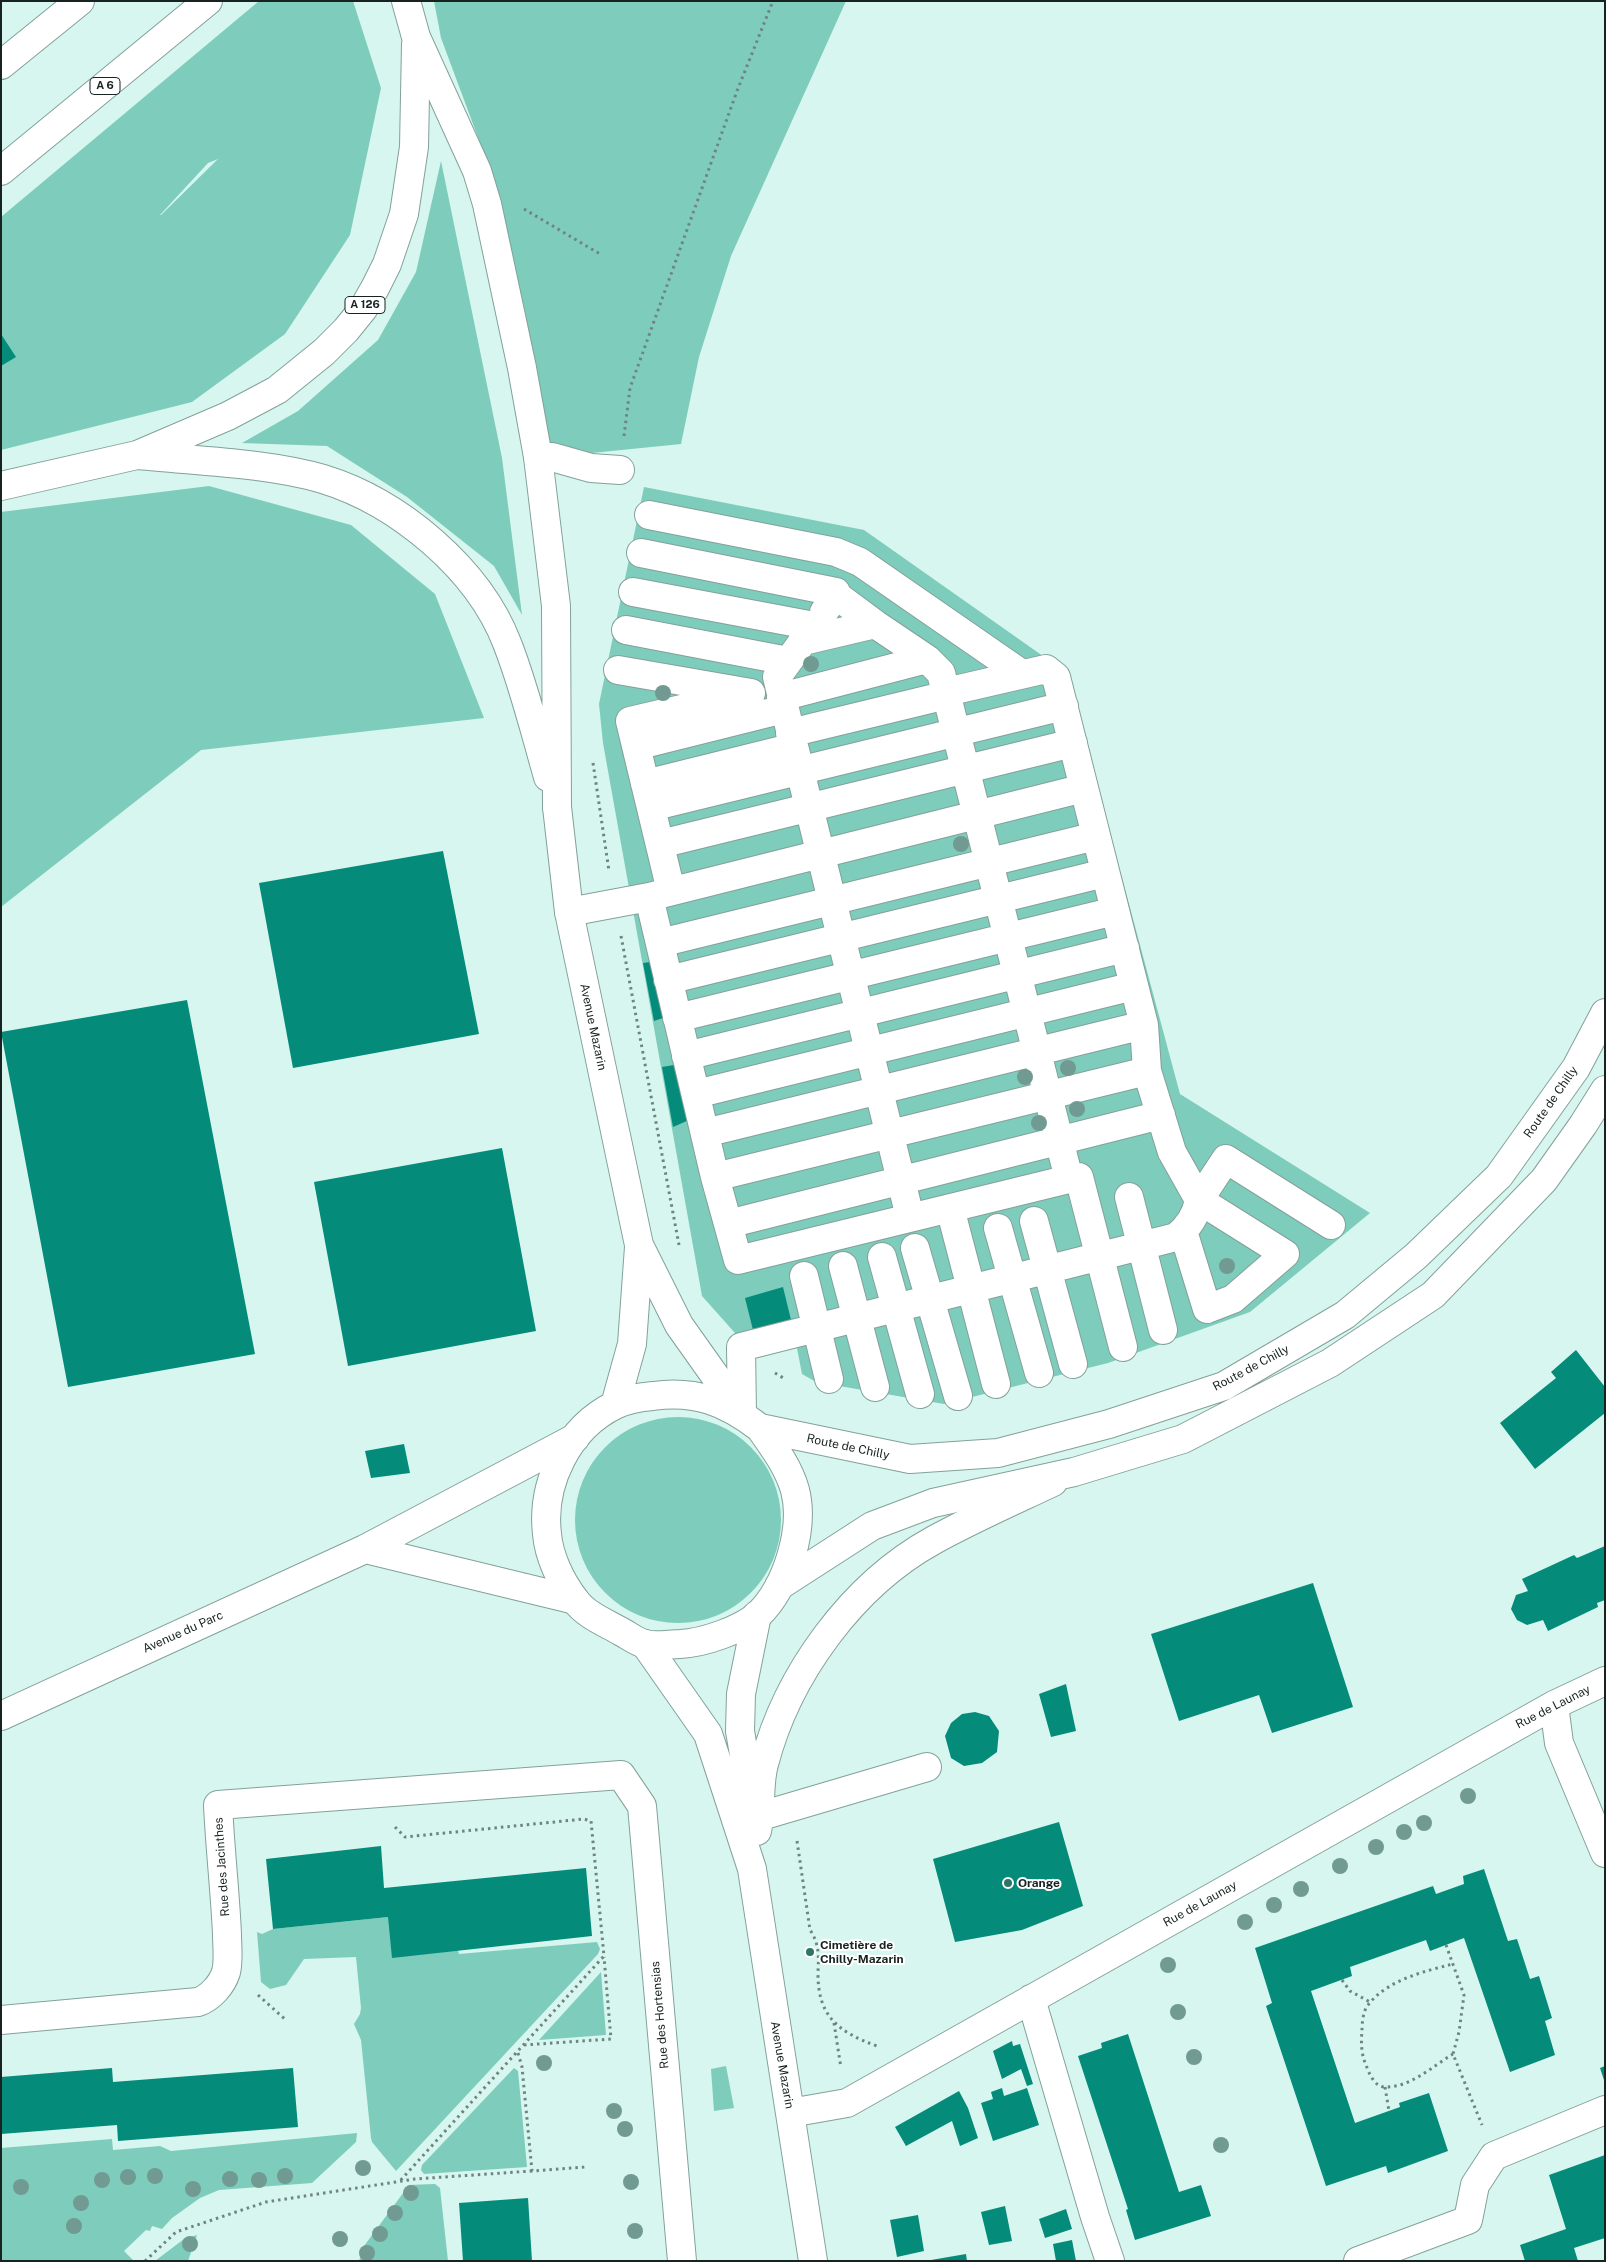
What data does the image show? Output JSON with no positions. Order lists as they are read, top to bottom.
{
  "streets": {
    "main road": [
      "A 6",
      "A 126",
      "Avenue Mazarin",
      "Route de Chilly",
      "Avenue du Parc",
      "Rue de Launay",
      "Rue des Jacinthes",
      "Rue des Hortensias"
    ]
  },
  "crossings": [
    ["Avenue Mazarin", "Route de Chilly"],
    ["Avenue Mazarin", "Rue de Launay"],
    ["Rue des Jacinthes", "Rue des Hortensias"]
  ],
  "places": ["Orange", "Cimetière de Chilly-Mazarin"]
}
